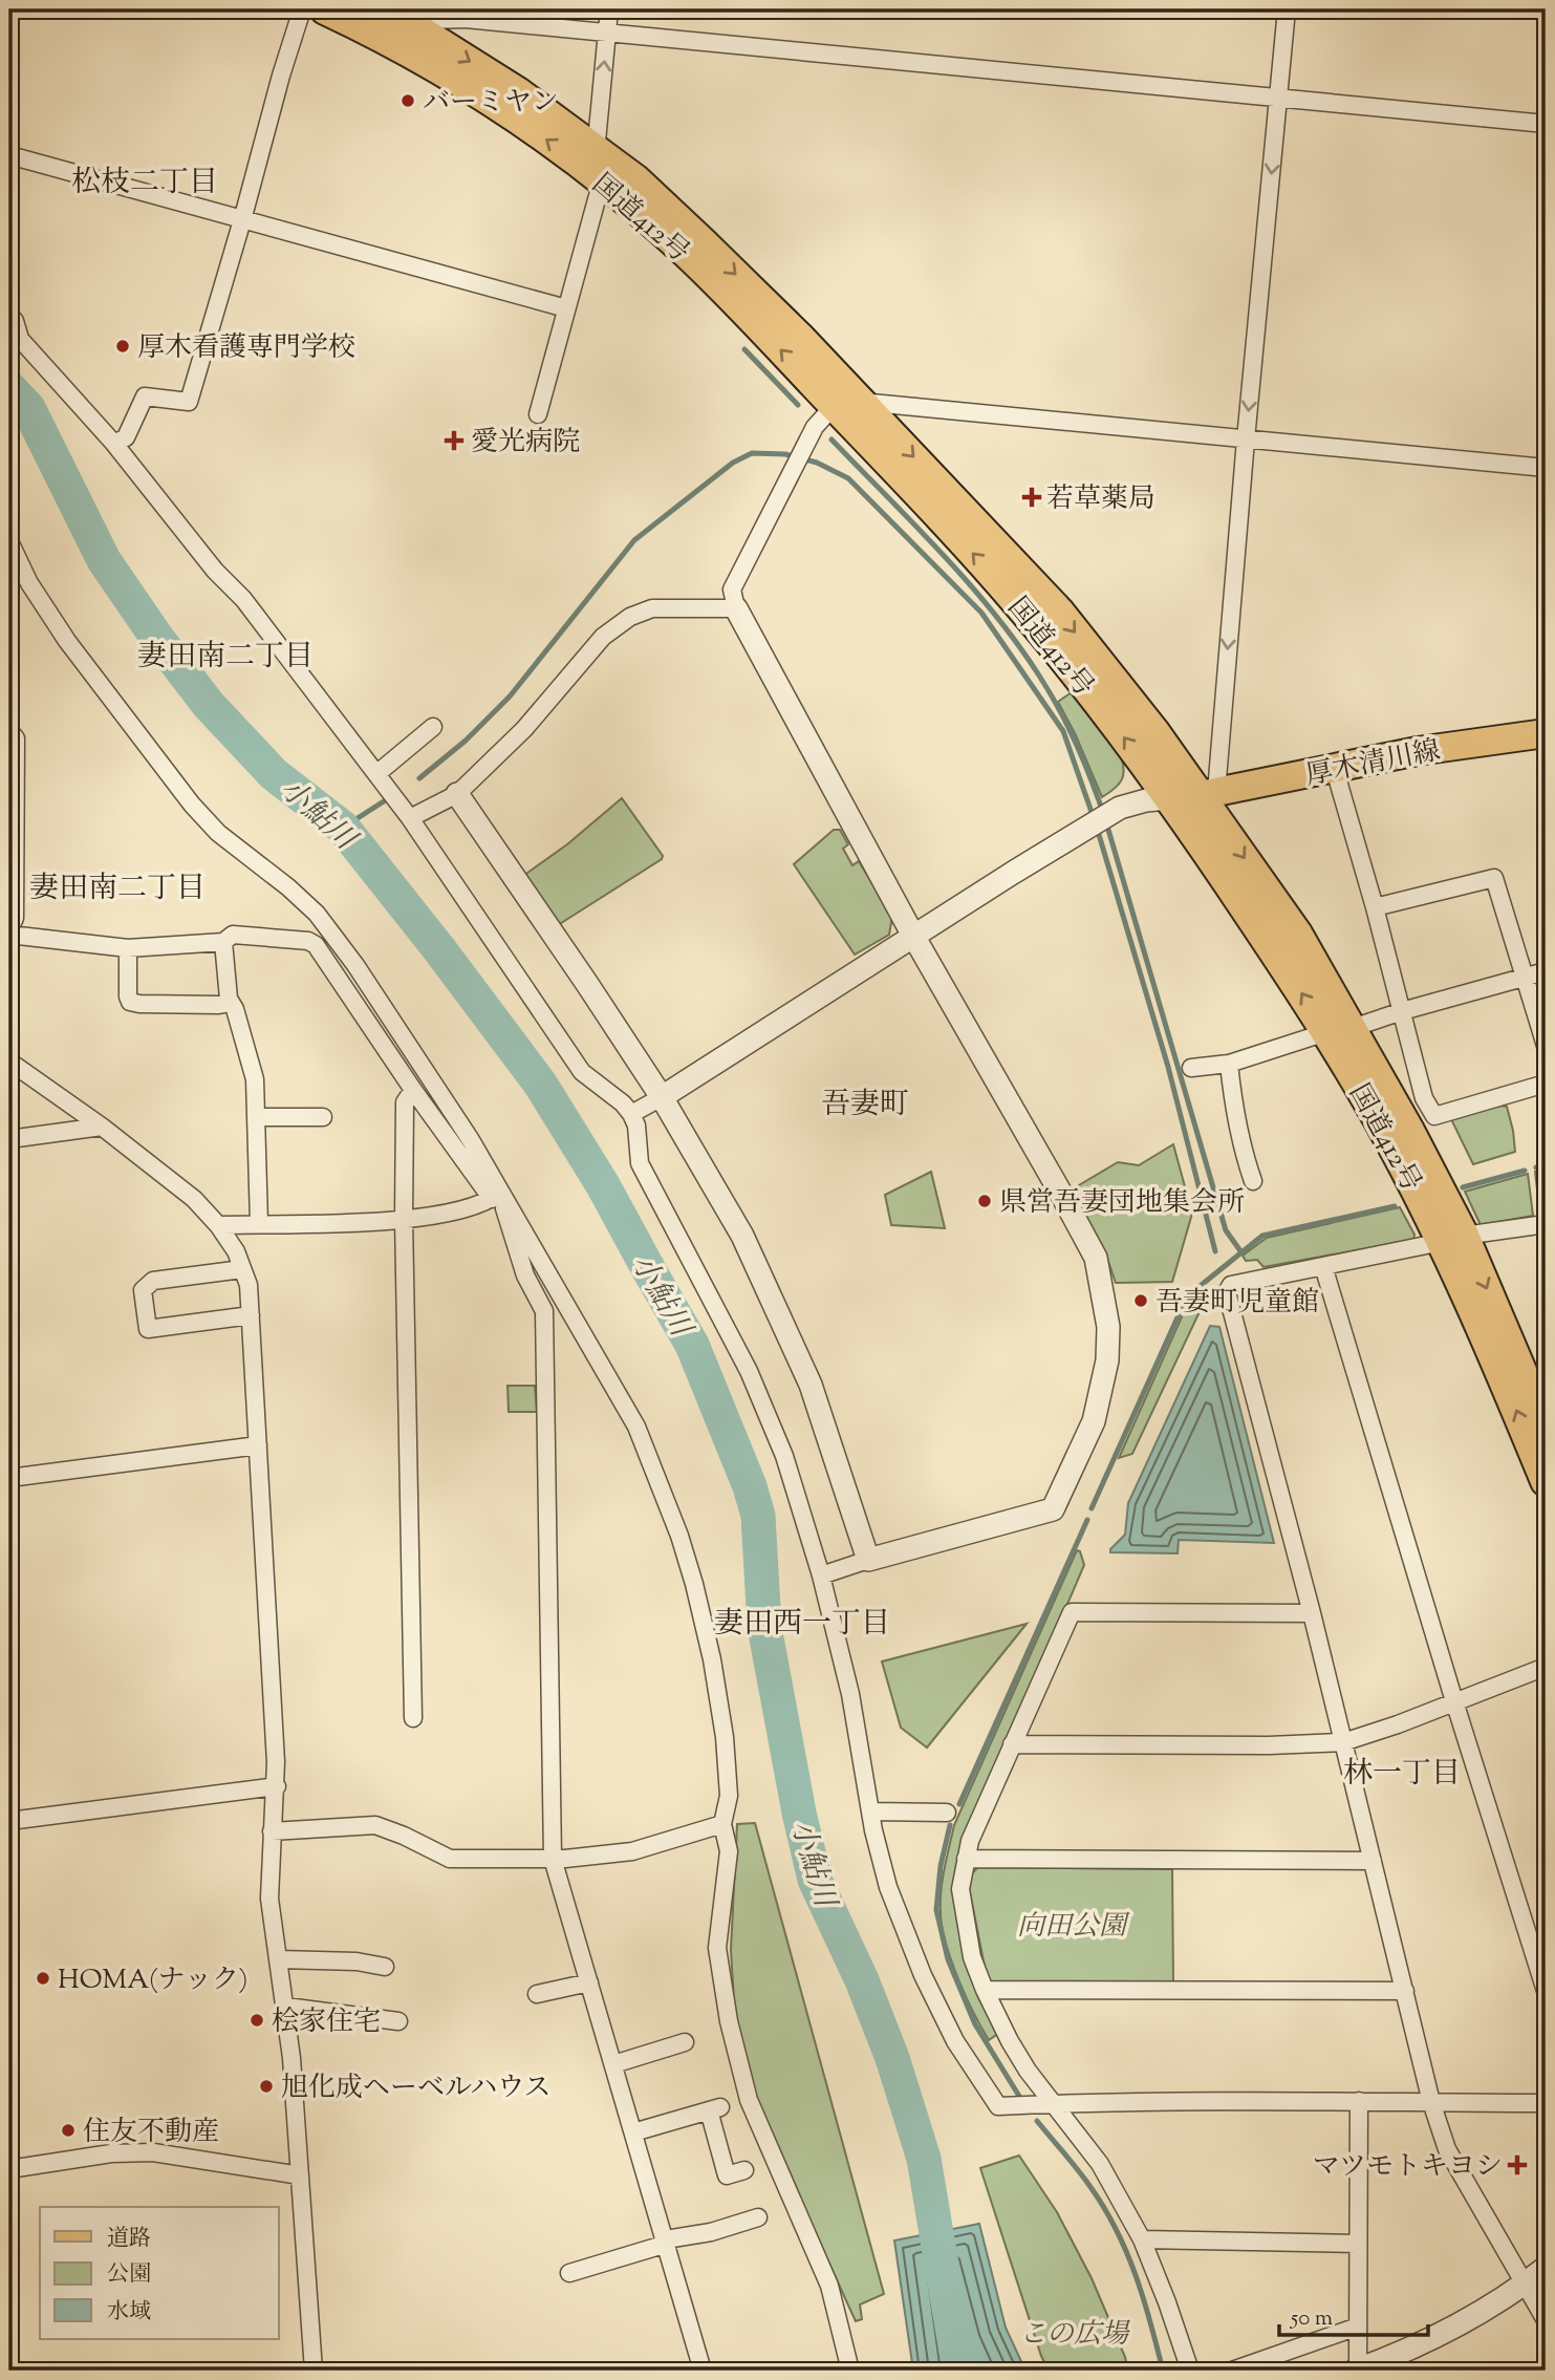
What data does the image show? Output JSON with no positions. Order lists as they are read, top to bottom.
{
  "streets": {
    "highway": ["国道412号"],
    "main road": ["厚木清川線"]
  },
  "crossings": [
    ["国道412号", "厚木清川線"]
  ],
  "districts": [
    "松枝二丁目",
    "妻田南二丁目",
    "妻田南二丁目",
    "吾妻町",
    "妻田西一丁目",
    "林一丁目"
  ],
  "water": ["小鮎川"],
  "parks": ["向田公園", "この広場"],
  "places": {
    "other": [
      "バーミヤン",
      "厚木看護専門学校",
      "県営吾妻団地集会所",
      "吾妻町児童館",
      "HOMA(ナック)",
      "桧家住宅",
      "旭化成ヘーベルハウス",
      "住友不動産"
    ],
    "health": ["愛光病院", "若草薬局", "マツモトキヨシ"]
  },
  "legend": ["道路", "公園", "水域"],
  "scale_bar": "50 m"
}
